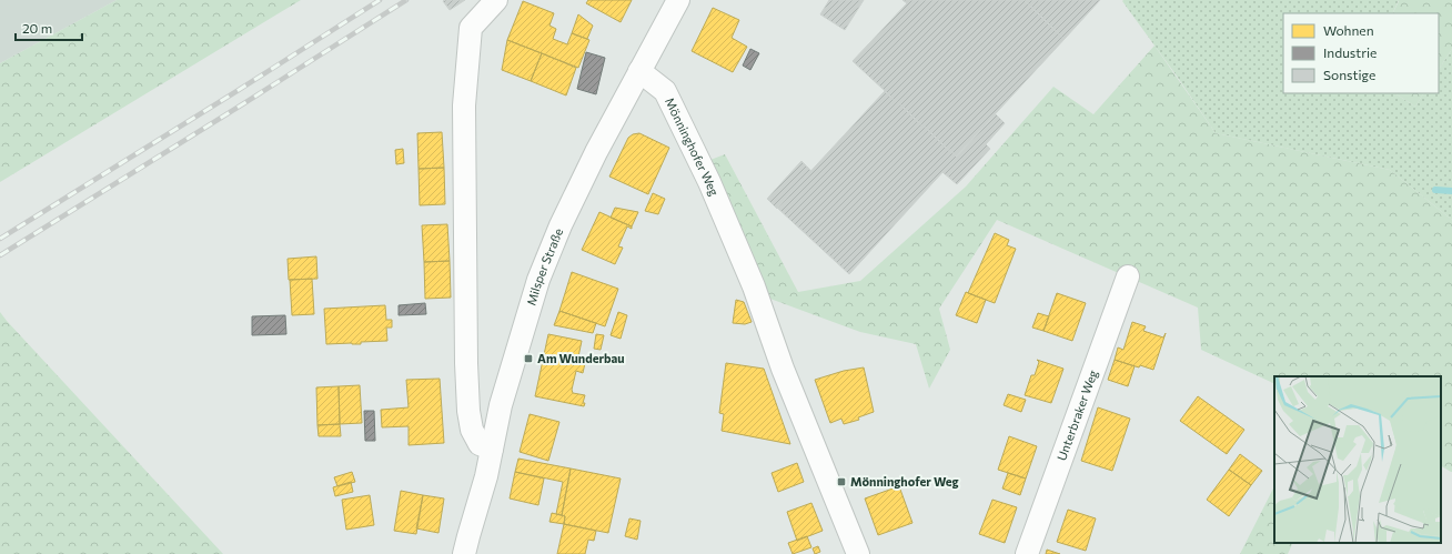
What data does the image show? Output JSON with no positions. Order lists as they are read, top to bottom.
{
  "streets": {
    "street": ["Mönninghofer Weg", "Milsper Straße", "Unterbraker Weg"]
  },
  "crossings": [
    ["Mönninghofer Weg", "Milsper Straße"]
  ],
  "places": {
    "transit": ["Am Wunderbau", "Mönninghofer Weg"]
  },
  "legend": ["Wohnen", "Industrie", "Sonstige"],
  "scale_bar": "20 m"
}
